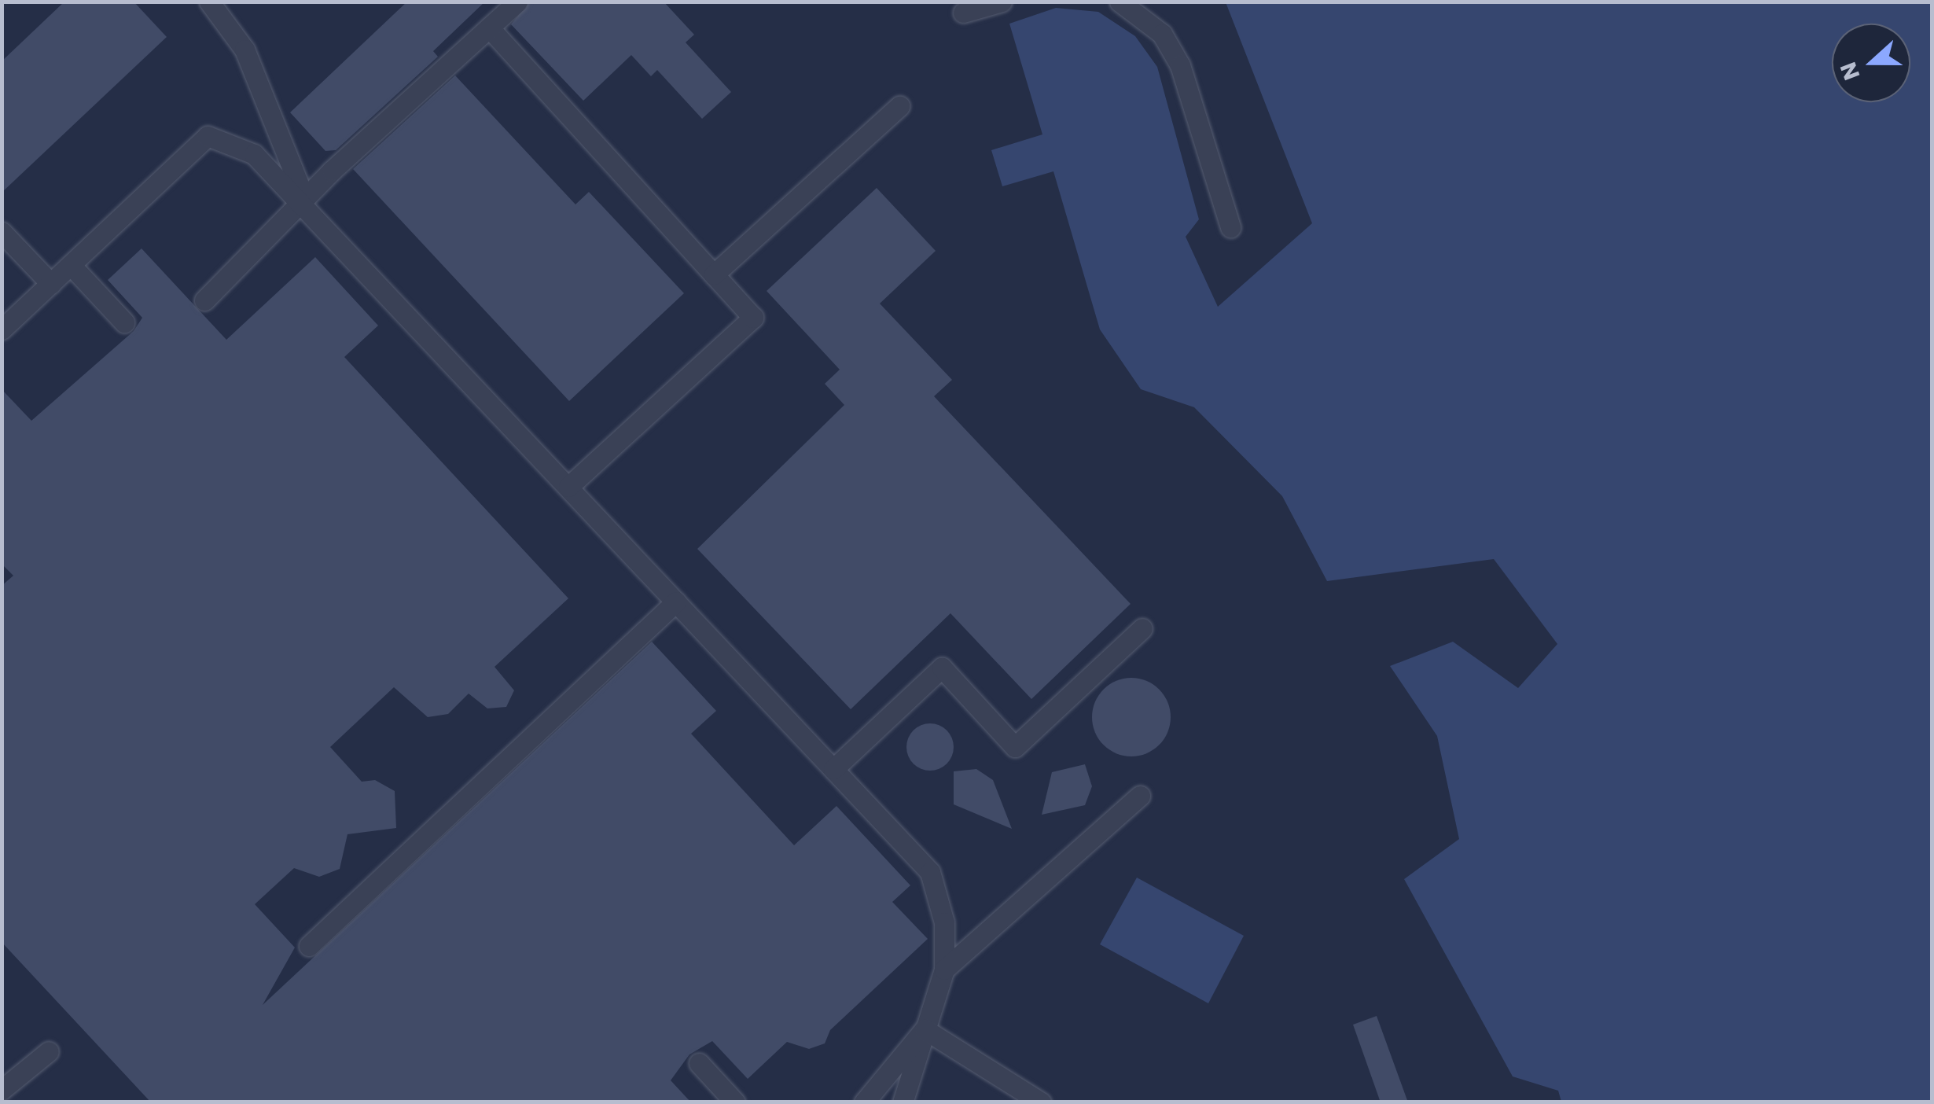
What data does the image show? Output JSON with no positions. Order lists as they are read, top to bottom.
{
  "north": "left"
}
